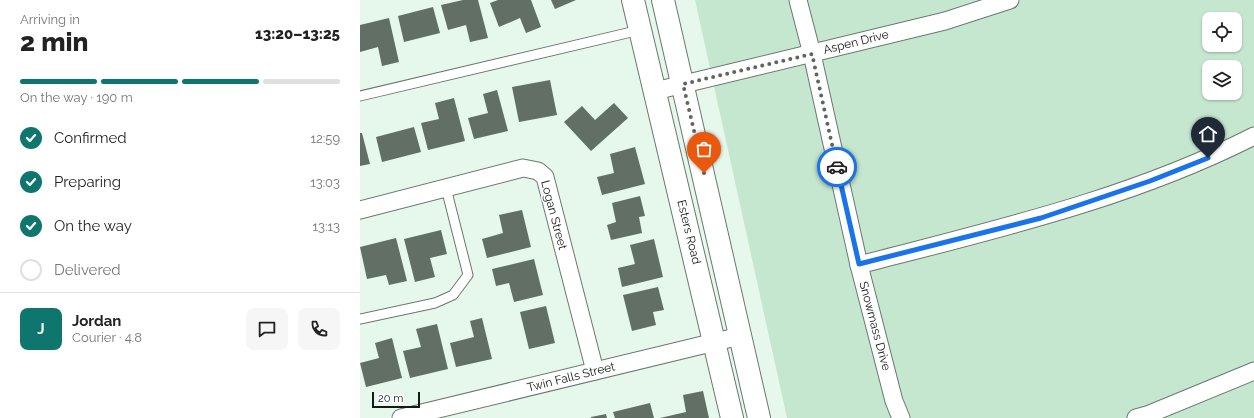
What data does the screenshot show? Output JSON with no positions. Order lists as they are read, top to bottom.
{
  "streets": {
    "main road": ["Esters Road"],
    "street": [
      "Aspen Drive",
      "Logan Street",
      "Snowmass Drive",
      "Twin Falls Street"
    ]
  },
  "crossings": [
    ["Aspen Drive", "Esters Road"],
    ["Aspen Drive", "Snowmass Drive"],
    ["Logan Street", "Twin Falls Street"],
    ["Esters Road", "Twin Falls Street"]
  ],
  "scale_bar": "20 m",
  "page": {
    "heading": ["2 min", "Arriving in", "13:20–13:25"],
    "panel": ["Jordan", "Courier · 4.8"],
    "bar": "On the way · 190 m",
    "list": [
      ["Confirmed", "12:59"],
      ["Preparing", "13:03"],
      ["On the way", "13:13"],
      "Delivered"
    ],
    "round": "J",
    "scale": "20 m"
  }
}
